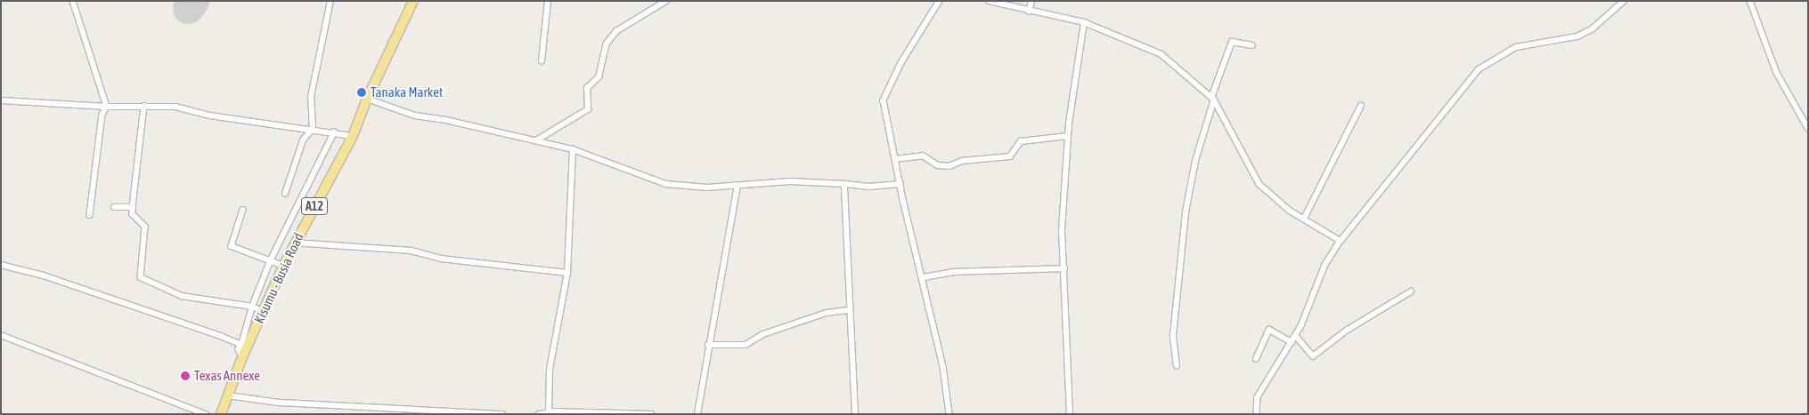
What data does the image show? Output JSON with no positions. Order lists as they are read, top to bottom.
{
  "streets": {
    "highway": ["A12", "Kisumu - Busia Road"]
  },
  "places": ["Tanaka Market", "Texas Annexe"]
}
